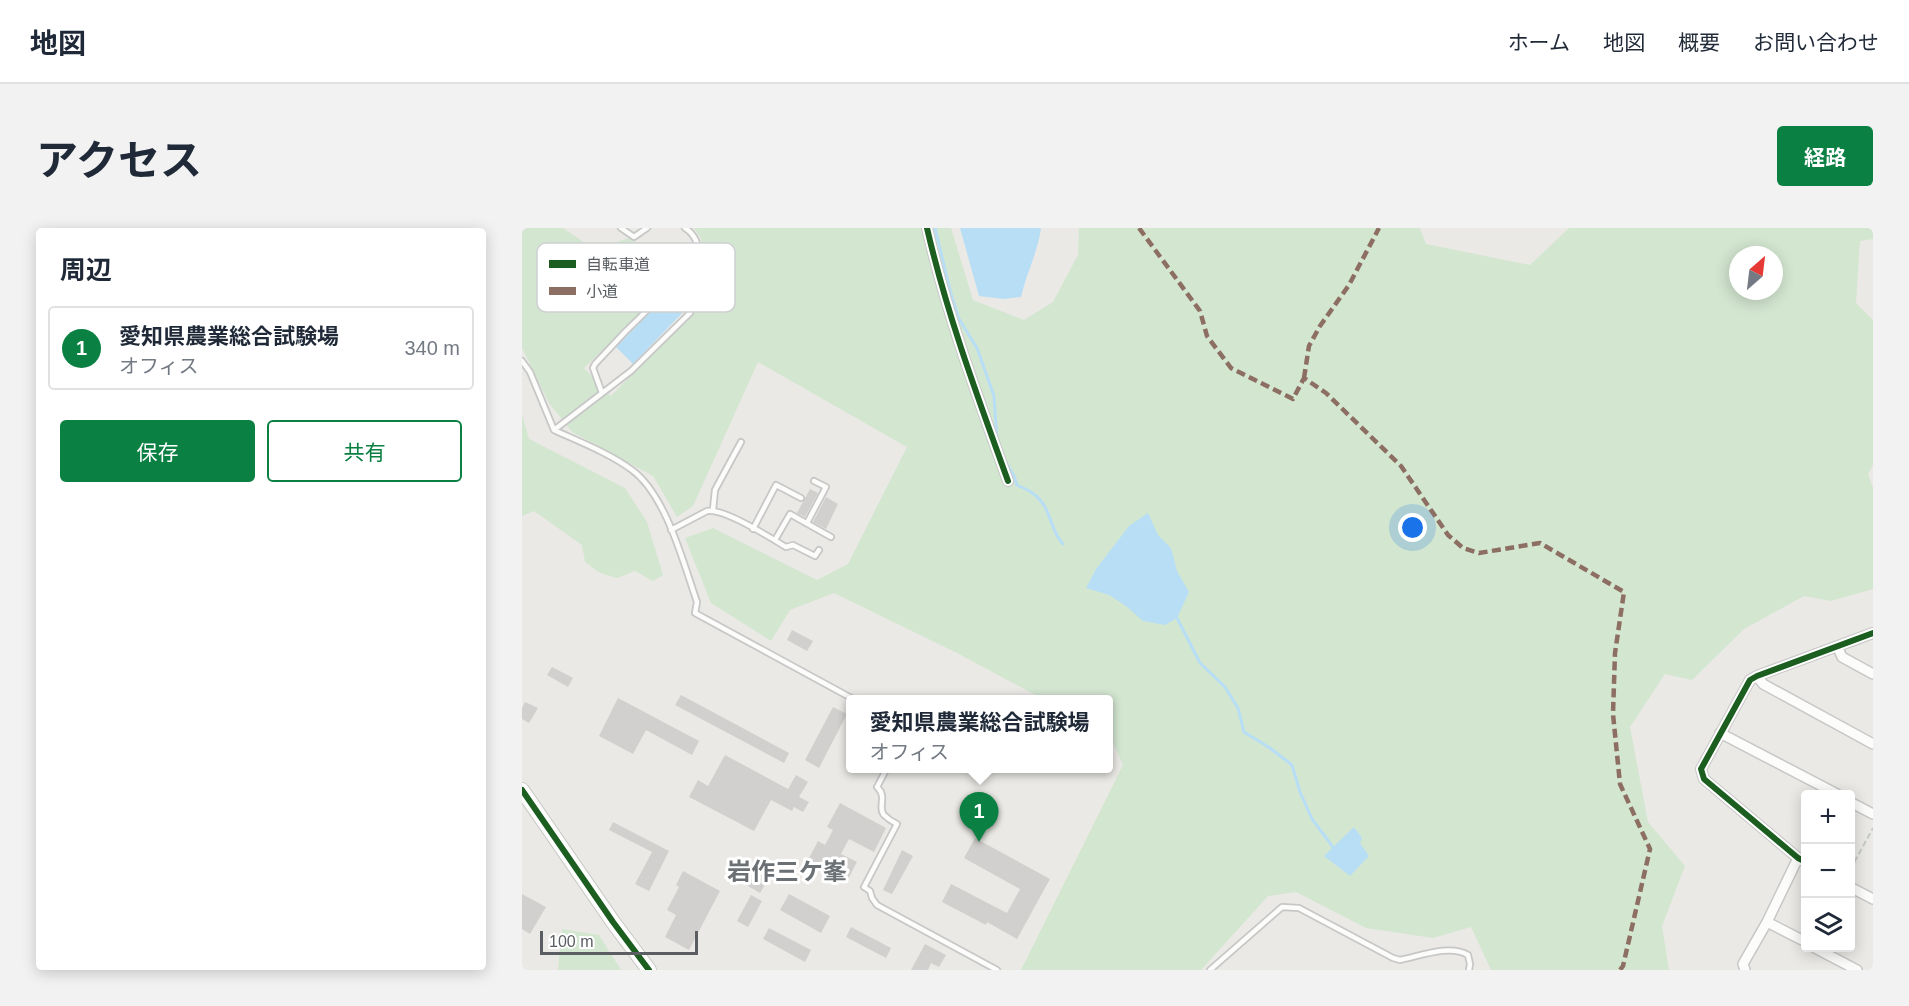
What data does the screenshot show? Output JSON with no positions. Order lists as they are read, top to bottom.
{
  "districts": ["岩作三ケ峯"],
  "legend": ["自転車道", "小道"],
  "scale_bar": "100 m",
  "north": "top right",
  "page": {
    "header": "地図",
    "nav": [
      "ホーム",
      "地図",
      "概要",
      "お問い合わせ"
    ],
    "title": "アクセス",
    "buttons": [
      "経路",
      ["保存", "共有"]
    ],
    "heading": "周辺",
    "list": [
      {
        "mark": "1",
        "name": "愛知県農業総合試験場",
        "note": "オフィス",
        "value": "340 m"
      }
    ],
    "popup": ["愛知県農業総合試験場", "オフィス"],
    "map_buttons": ["+", "−"],
    "pins": "1",
    "scale": "100 m"
  }
}
